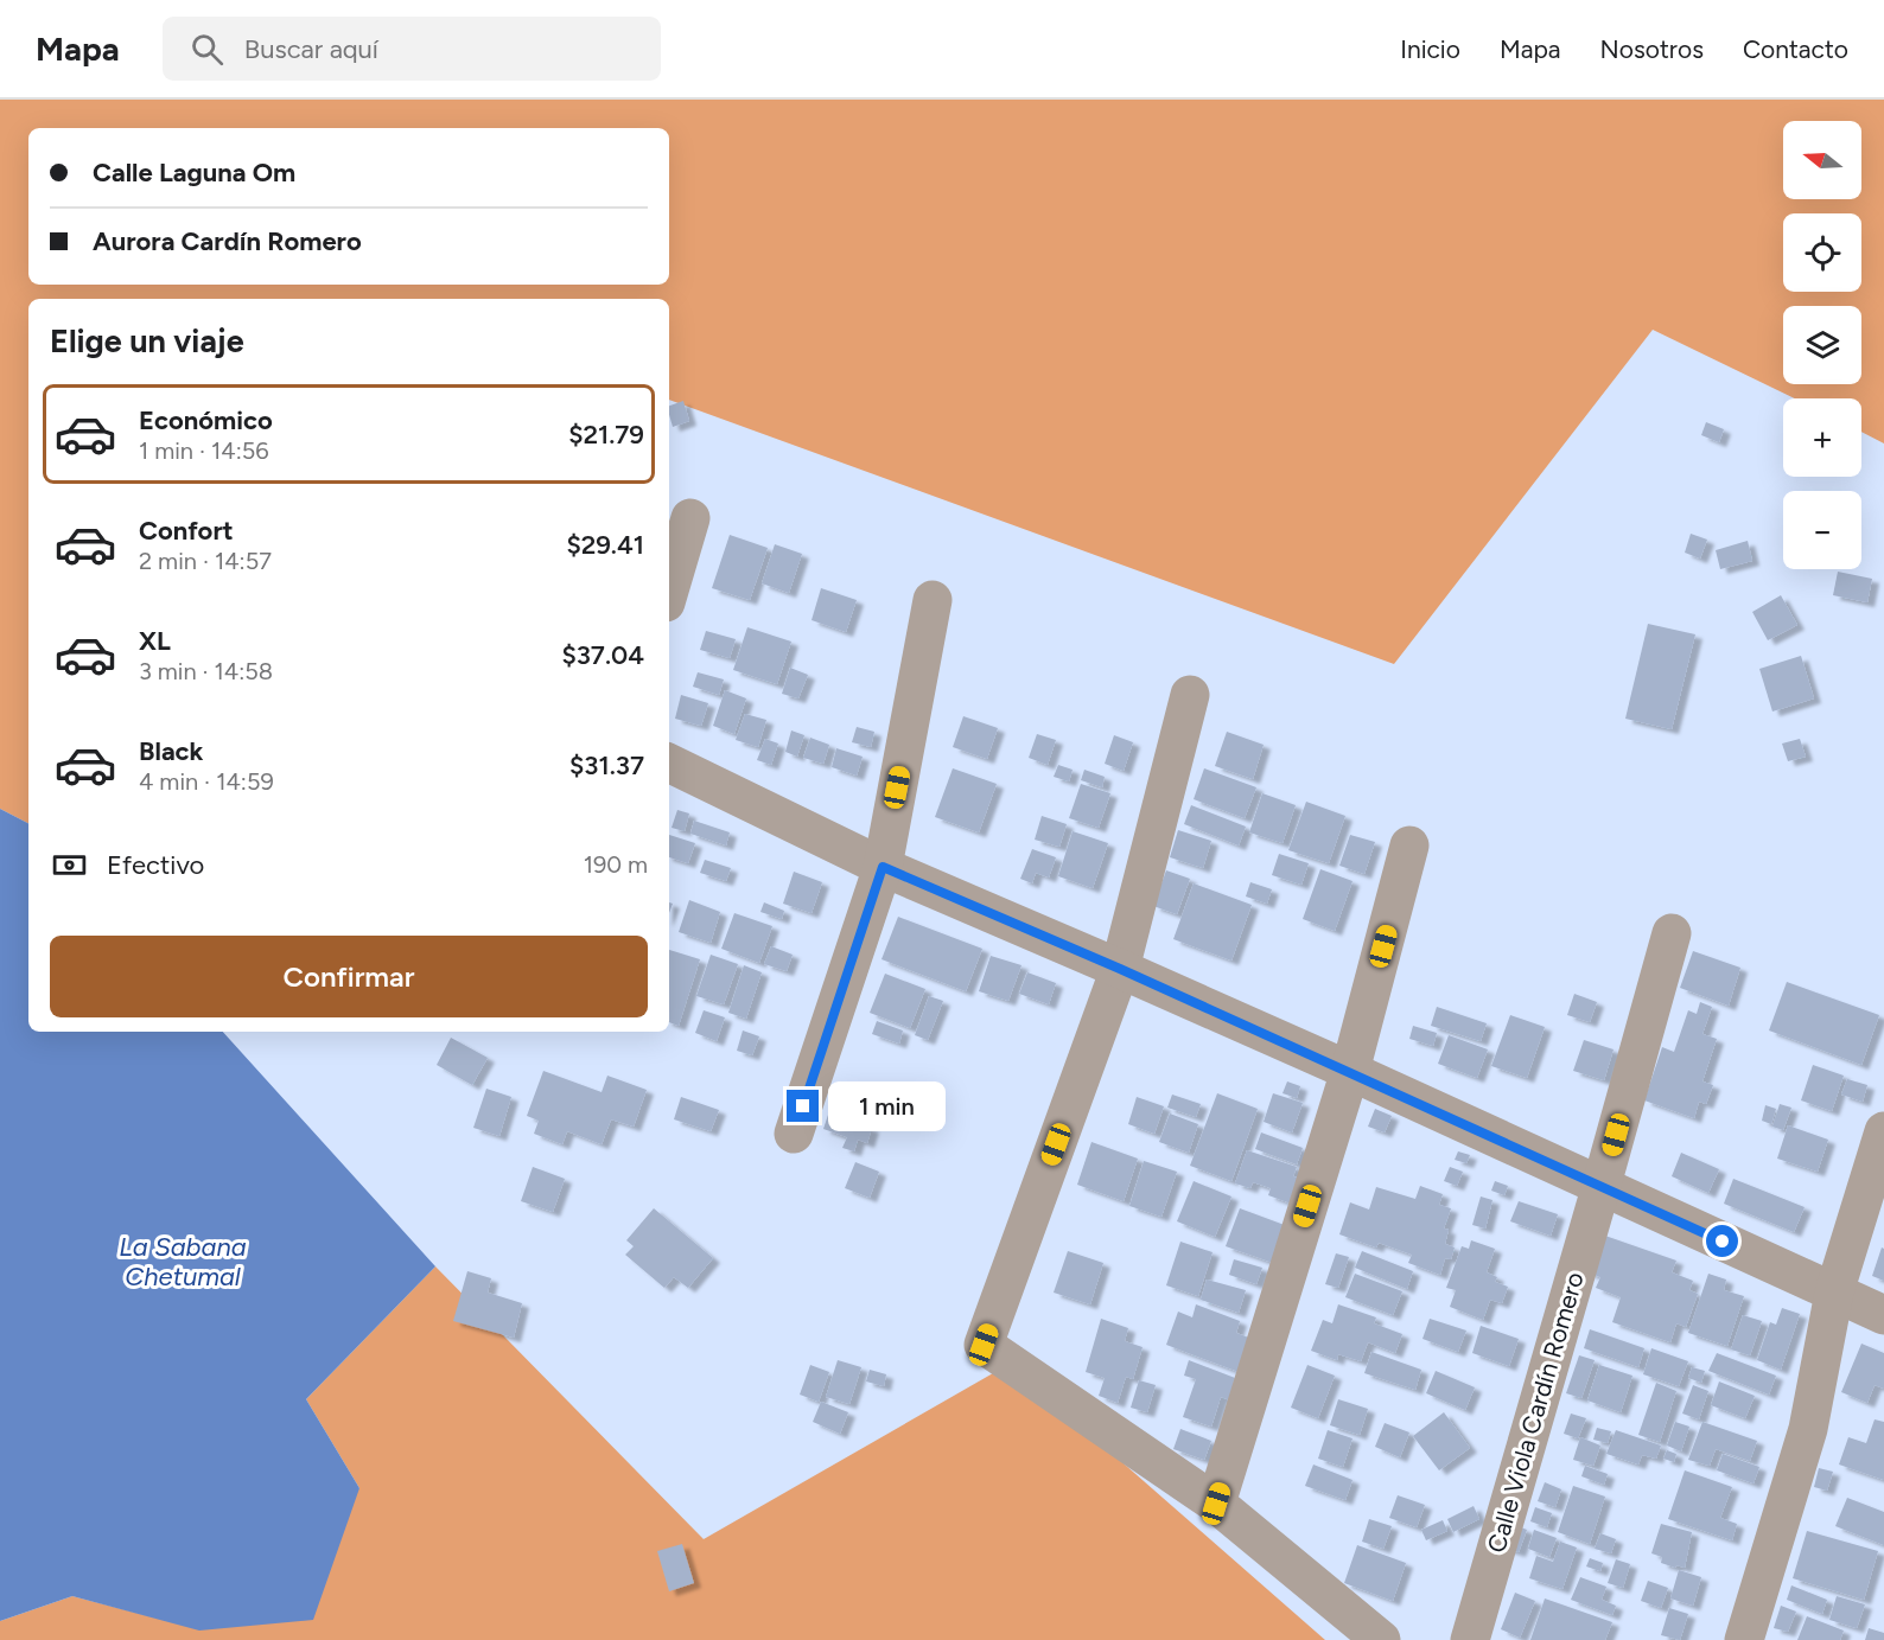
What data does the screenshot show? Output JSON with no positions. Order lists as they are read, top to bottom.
{
  "streets": {
    "street": ["Calle Viola Cardín Romero"]
  },
  "water": ["La Sabana Chetumal"],
  "north": "left",
  "page": {
    "header": "Mapa",
    "search": "Buscar aquí",
    "nav": [
      "Inicio",
      "Mapa",
      "Nosotros",
      "Contacto"
    ],
    "map_buttons": ["+", "−"],
    "banner": ["Calle Laguna Om", "Aurora Cardín Romero"],
    "heading": "Elige un viaje",
    "list": [
      {
        "name": "Económico",
        "note": "1 min · 14:56",
        "value": "$21.79"
      },
      {
        "name": "Confort",
        "note": "2 min · 14:57",
        "value": "$29.41"
      },
      {
        "name": "XL",
        "note": "3 min · 14:58",
        "value": "$37.04"
      },
      {
        "name": "Black",
        "note": "4 min · 14:59",
        "value": "$31.37"
      }
    ],
    "pay": ["Efectivo", "190 m"],
    "buttons": "Confirmar",
    "bubble": "1 min"
  }
}
